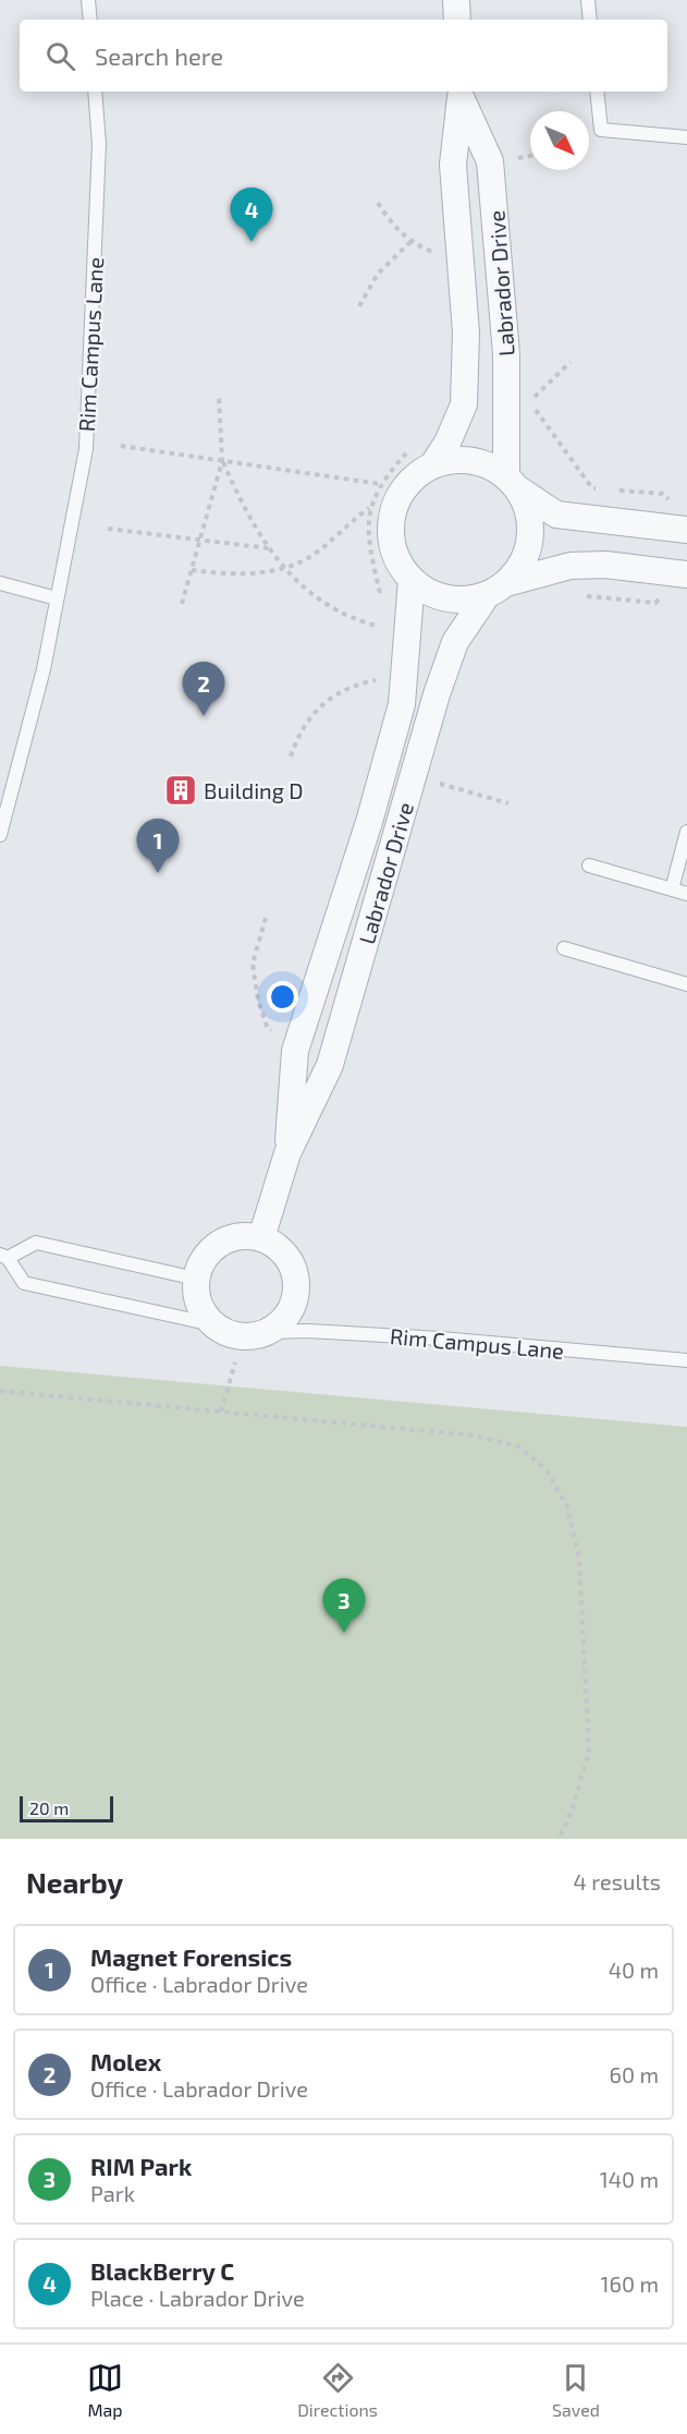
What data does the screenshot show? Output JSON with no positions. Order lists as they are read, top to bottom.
{
  "streets": {
    "street": ["Labrador Drive"],
    "lane": ["Rim Campus Lane"]
  },
  "crossings": [
    ["Labrador Drive", "Rim Campus Lane"]
  ],
  "places": {
    "building": ["Building D"]
  },
  "scale_bar": "20 m",
  "north": "bottom right",
  "page": {
    "search": "Search here",
    "pins": [
      "4",
      "2",
      "1",
      "3"
    ],
    "scale": "20 m",
    "heading": ["Nearby", "4 results"],
    "list": [
      {
        "mark": "1",
        "name": "Magnet Forensics",
        "note": "Office · Labrador Drive",
        "value": "40 m"
      },
      {
        "mark": "2",
        "name": "Molex",
        "note": "Office · Labrador Drive",
        "value": "60 m"
      },
      {
        "mark": "3",
        "name": "RIM Park",
        "note": "Park",
        "value": "140 m"
      },
      {
        "mark": "4",
        "name": "BlackBerry C",
        "note": "Place · Labrador Drive",
        "value": "160 m"
      }
    ],
    "nav": ["Map", "Directions", "Saved"]
  }
}
